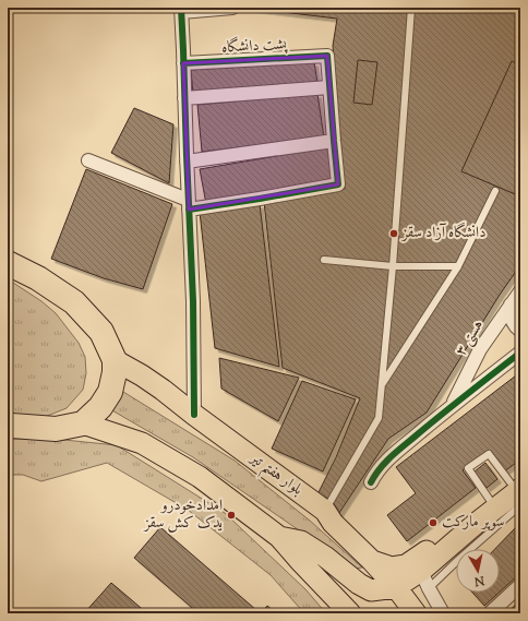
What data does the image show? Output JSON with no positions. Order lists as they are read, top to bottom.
{
  "streets": {
    "main road": ["بلوار هفتم تیر"],
    "street": ["پشت دانشگاه", "هستی ۳"]
  },
  "places": ["دانشگاه آزاد سقز", "امدادخودرو یدک کش سقز", "سوپر مارکت"],
  "north": "bottom"
}
